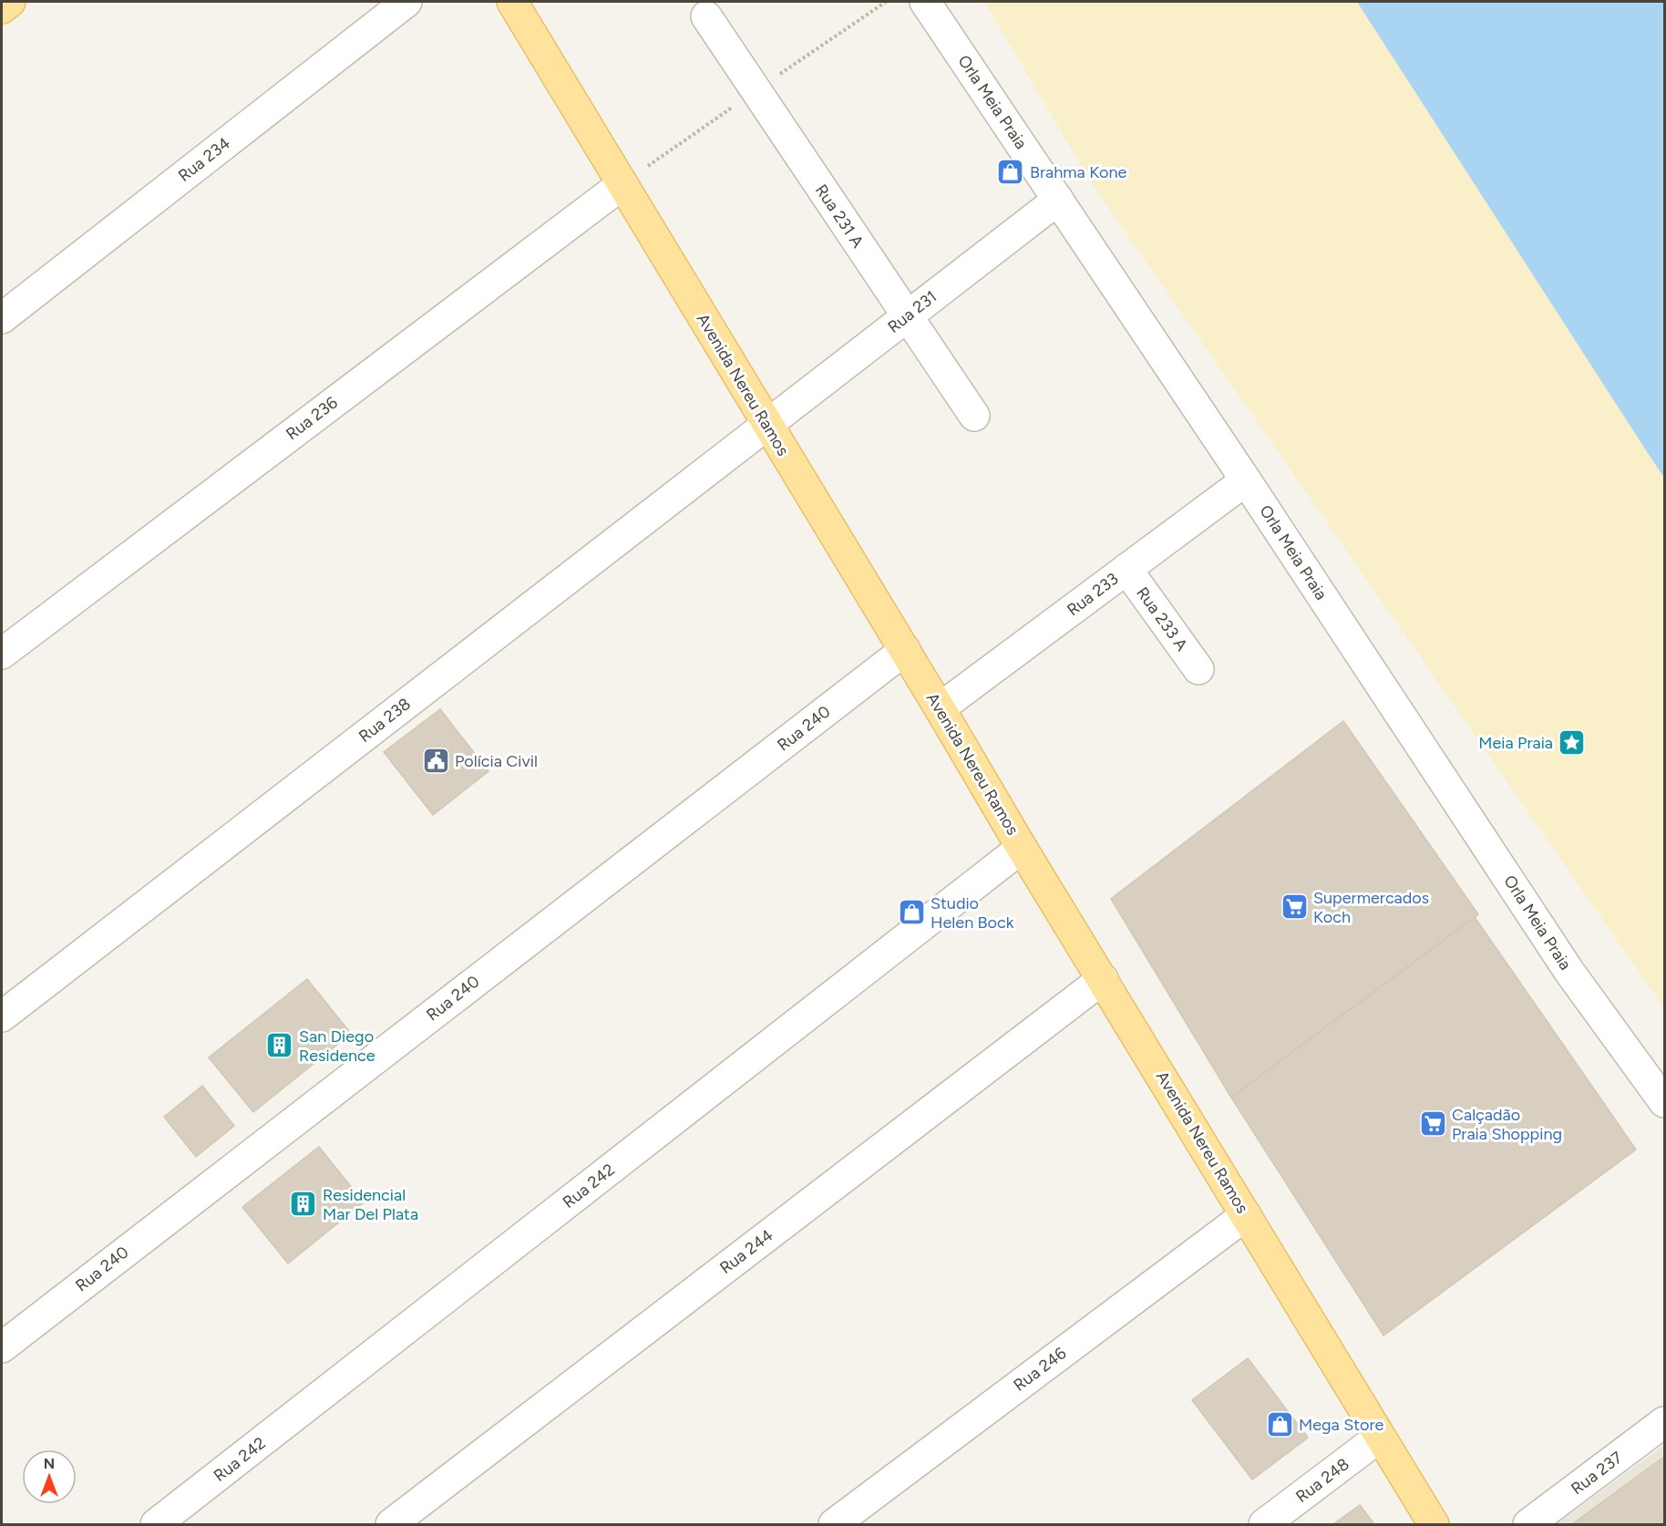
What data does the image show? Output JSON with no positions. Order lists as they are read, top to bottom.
{
  "streets": {
    "main road": ["Avenida Nereu Ramos"],
    "street": [
      "Orla Meia Praia",
      "Rua 234",
      "Rua 231 A",
      "Rua 231",
      "Rua 236",
      "Rua 233",
      "Rua 233 A",
      "Rua 238",
      "Rua 240",
      "Rua 242",
      "Rua 244",
      "Rua 246",
      "Rua 237",
      "Rua 248"
    ]
  },
  "crossings": [
    ["Orla Meia Praia", "Rua 231"],
    ["Orla Meia Praia", "Rua 233"],
    ["Rua 231 A", "Rua 231"],
    ["Rua 231", "Avenida Nereu Ramos"],
    ["Rua 231", "Rua 238"],
    ["Avenida Nereu Ramos", "Rua 236"],
    ["Avenida Nereu Ramos", "Rua 233"],
    ["Avenida Nereu Ramos", "Rua 238"],
    ["Avenida Nereu Ramos", "Rua 240"],
    ["Avenida Nereu Ramos", "Rua 242"],
    ["Avenida Nereu Ramos", "Rua 244"],
    ["Avenida Nereu Ramos", "Rua 246"],
    ["Avenida Nereu Ramos", "Rua 248"],
    ["Rua 233", "Rua 233 A"]
  ],
  "places": {
    "shop": ["Brahma Kone", "Studio Helen Bock", "Mega Store"],
    "place": ["Meia Praia"],
    "public building": ["Polícia Civil"],
    "supermarket": ["Supermercados Koch", "Calçadão Praia Shopping"],
    "building": ["San Diego Residence", "Residencial Mar Del Plata"]
  },
  "north": "top"
}
